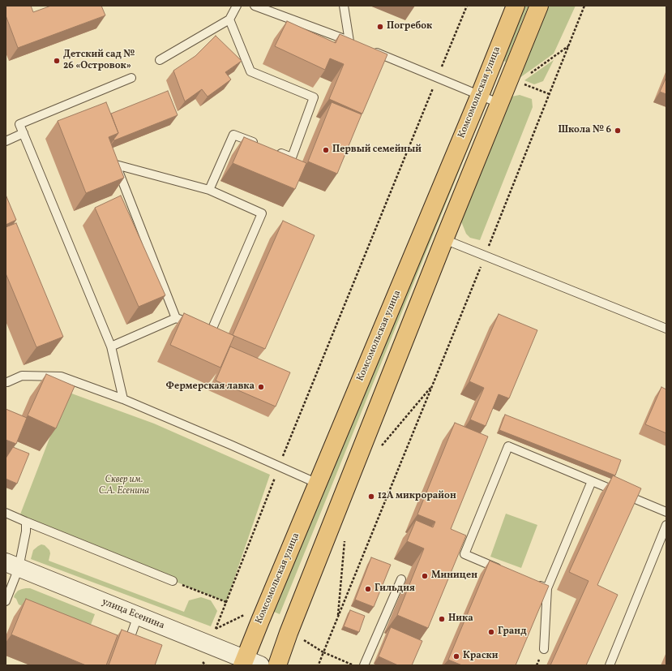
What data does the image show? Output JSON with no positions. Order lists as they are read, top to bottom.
{
  "streets": {
    "main road": ["Комсомольская улица"],
    "street": ["улица Есенина"]
  },
  "crossings": [
    ["Комсомольская улица", "улица Есенина"]
  ],
  "parks": ["Сквер им. С.А. Есенина"],
  "places": [
    "Погребок",
    "Детский сад № 26 «Островок»",
    "Школа № 6",
    "Первый семейный",
    "Фермерская лавка",
    "12А микрорайон",
    "Миницен",
    "Гильдия",
    "Ника",
    "Гранд",
    "Краски"
  ]
}
